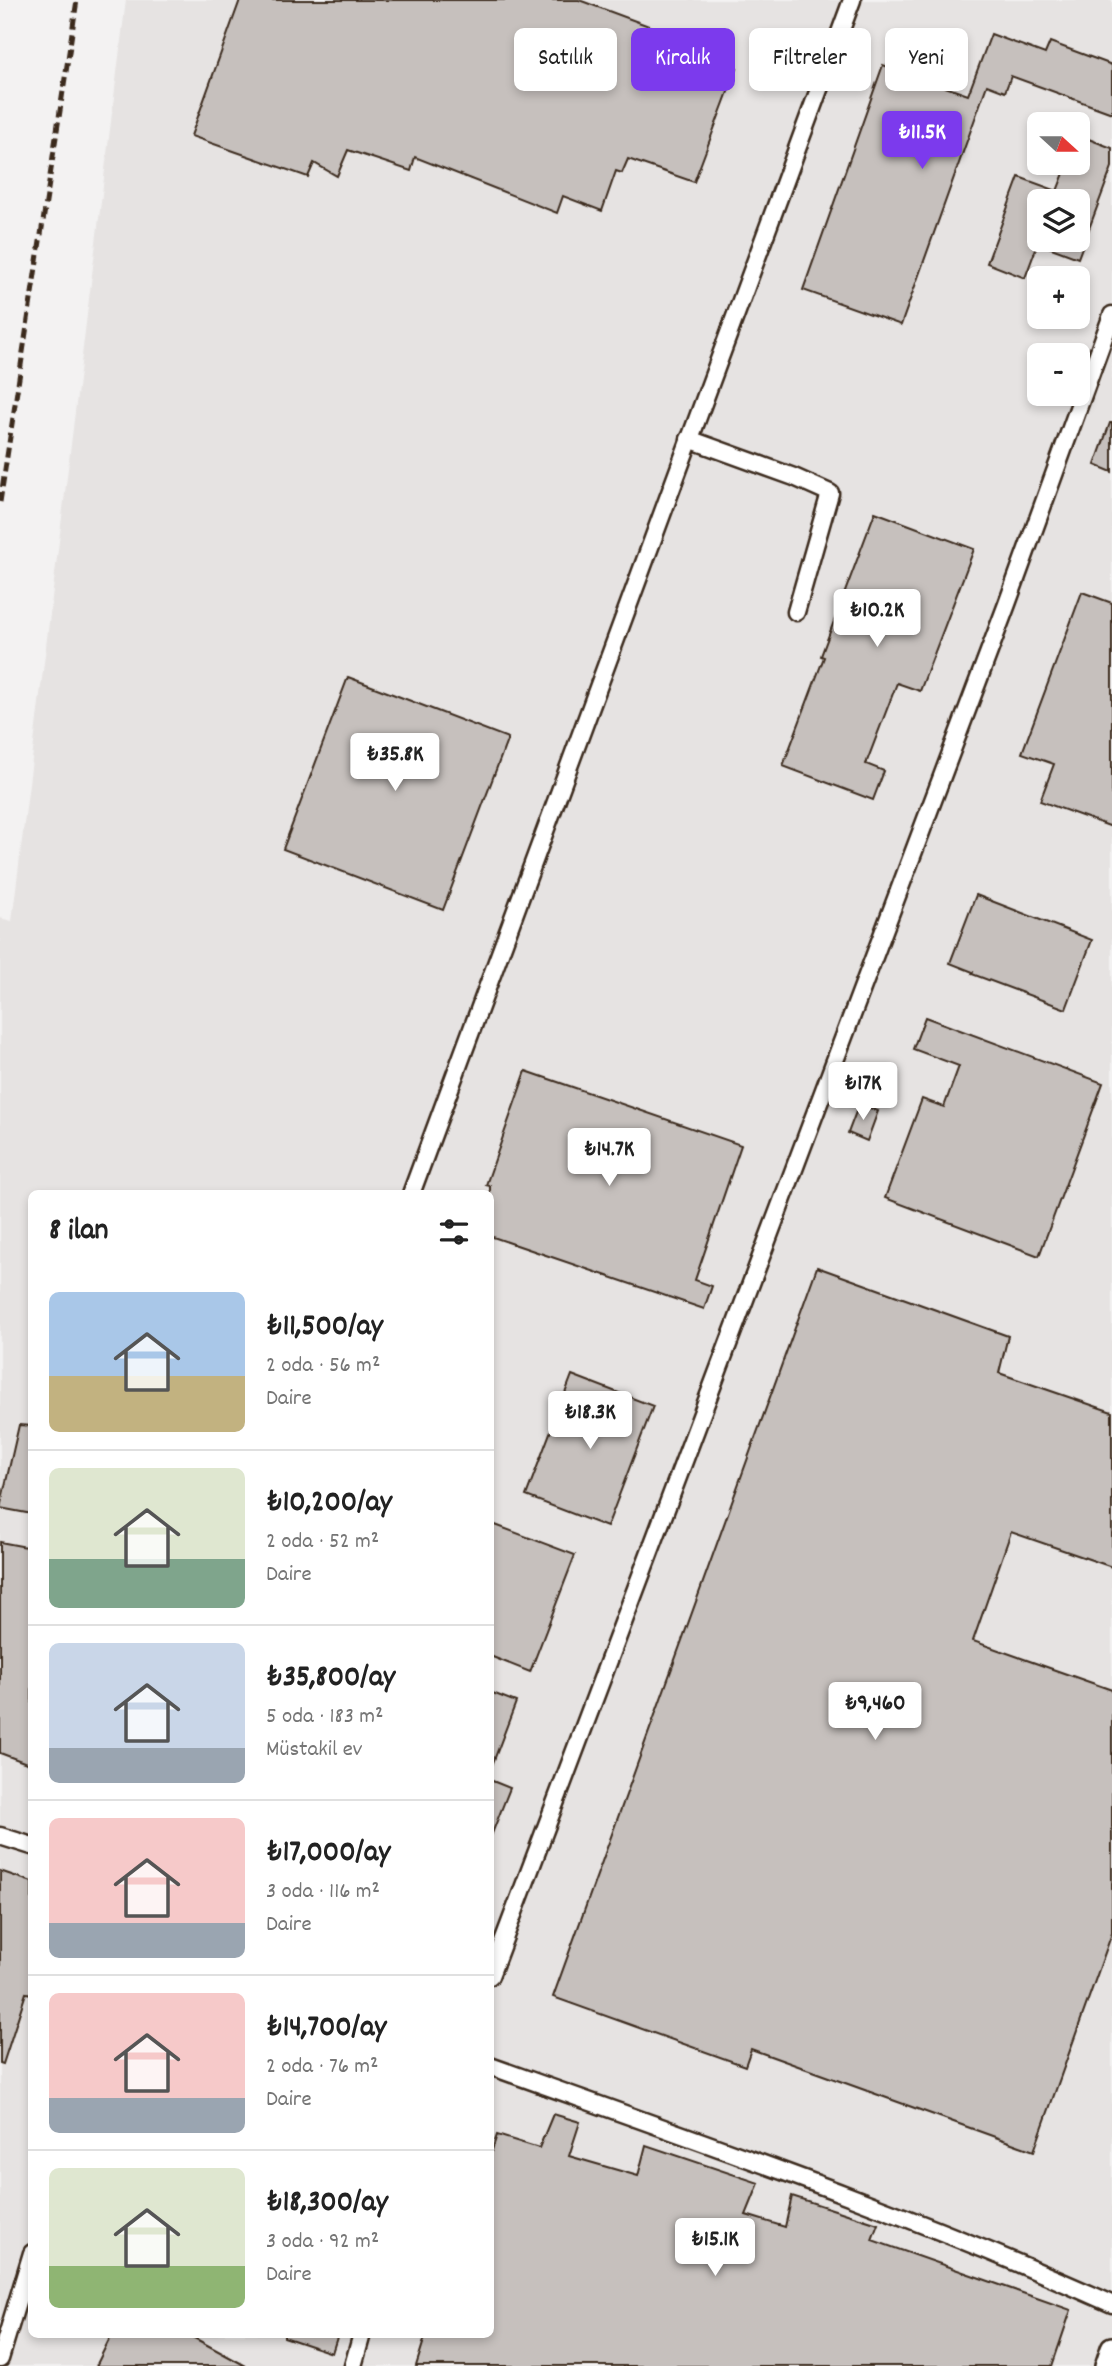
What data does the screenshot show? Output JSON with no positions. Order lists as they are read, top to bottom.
{
  "north": "right",
  "page": {
    "chip": [
      "Satılık",
      "Kiralık",
      "Filtreler",
      "Yeni"
    ],
    "price": [
      "₺11.5K",
      "₺10.2K",
      "₺35.8K",
      "₺17K",
      "₺14.7K",
      "₺18.3K",
      "₺9,460",
      "₺15.1K"
    ],
    "map_buttons": ["+", "−"],
    "heading": "8 ilan",
    "list": [
      {
        "name": "₺11,500/ay",
        "note": "2 oda · 56 m² · Daire"
      },
      {
        "name": "₺10,200/ay",
        "note": "2 oda · 52 m² · Daire"
      },
      {
        "name": "₺35,800/ay",
        "note": "5 oda · 183 m² · Müstakil ev"
      },
      {
        "name": "₺17,000/ay",
        "note": "3 oda · 116 m² · Daire"
      },
      {
        "name": "₺14,700/ay",
        "note": "2 oda · 76 m² · Daire"
      },
      {
        "name": "₺18,300/ay",
        "note": "3 oda · 92 m² · Daire"
      }
    ]
  }
}
